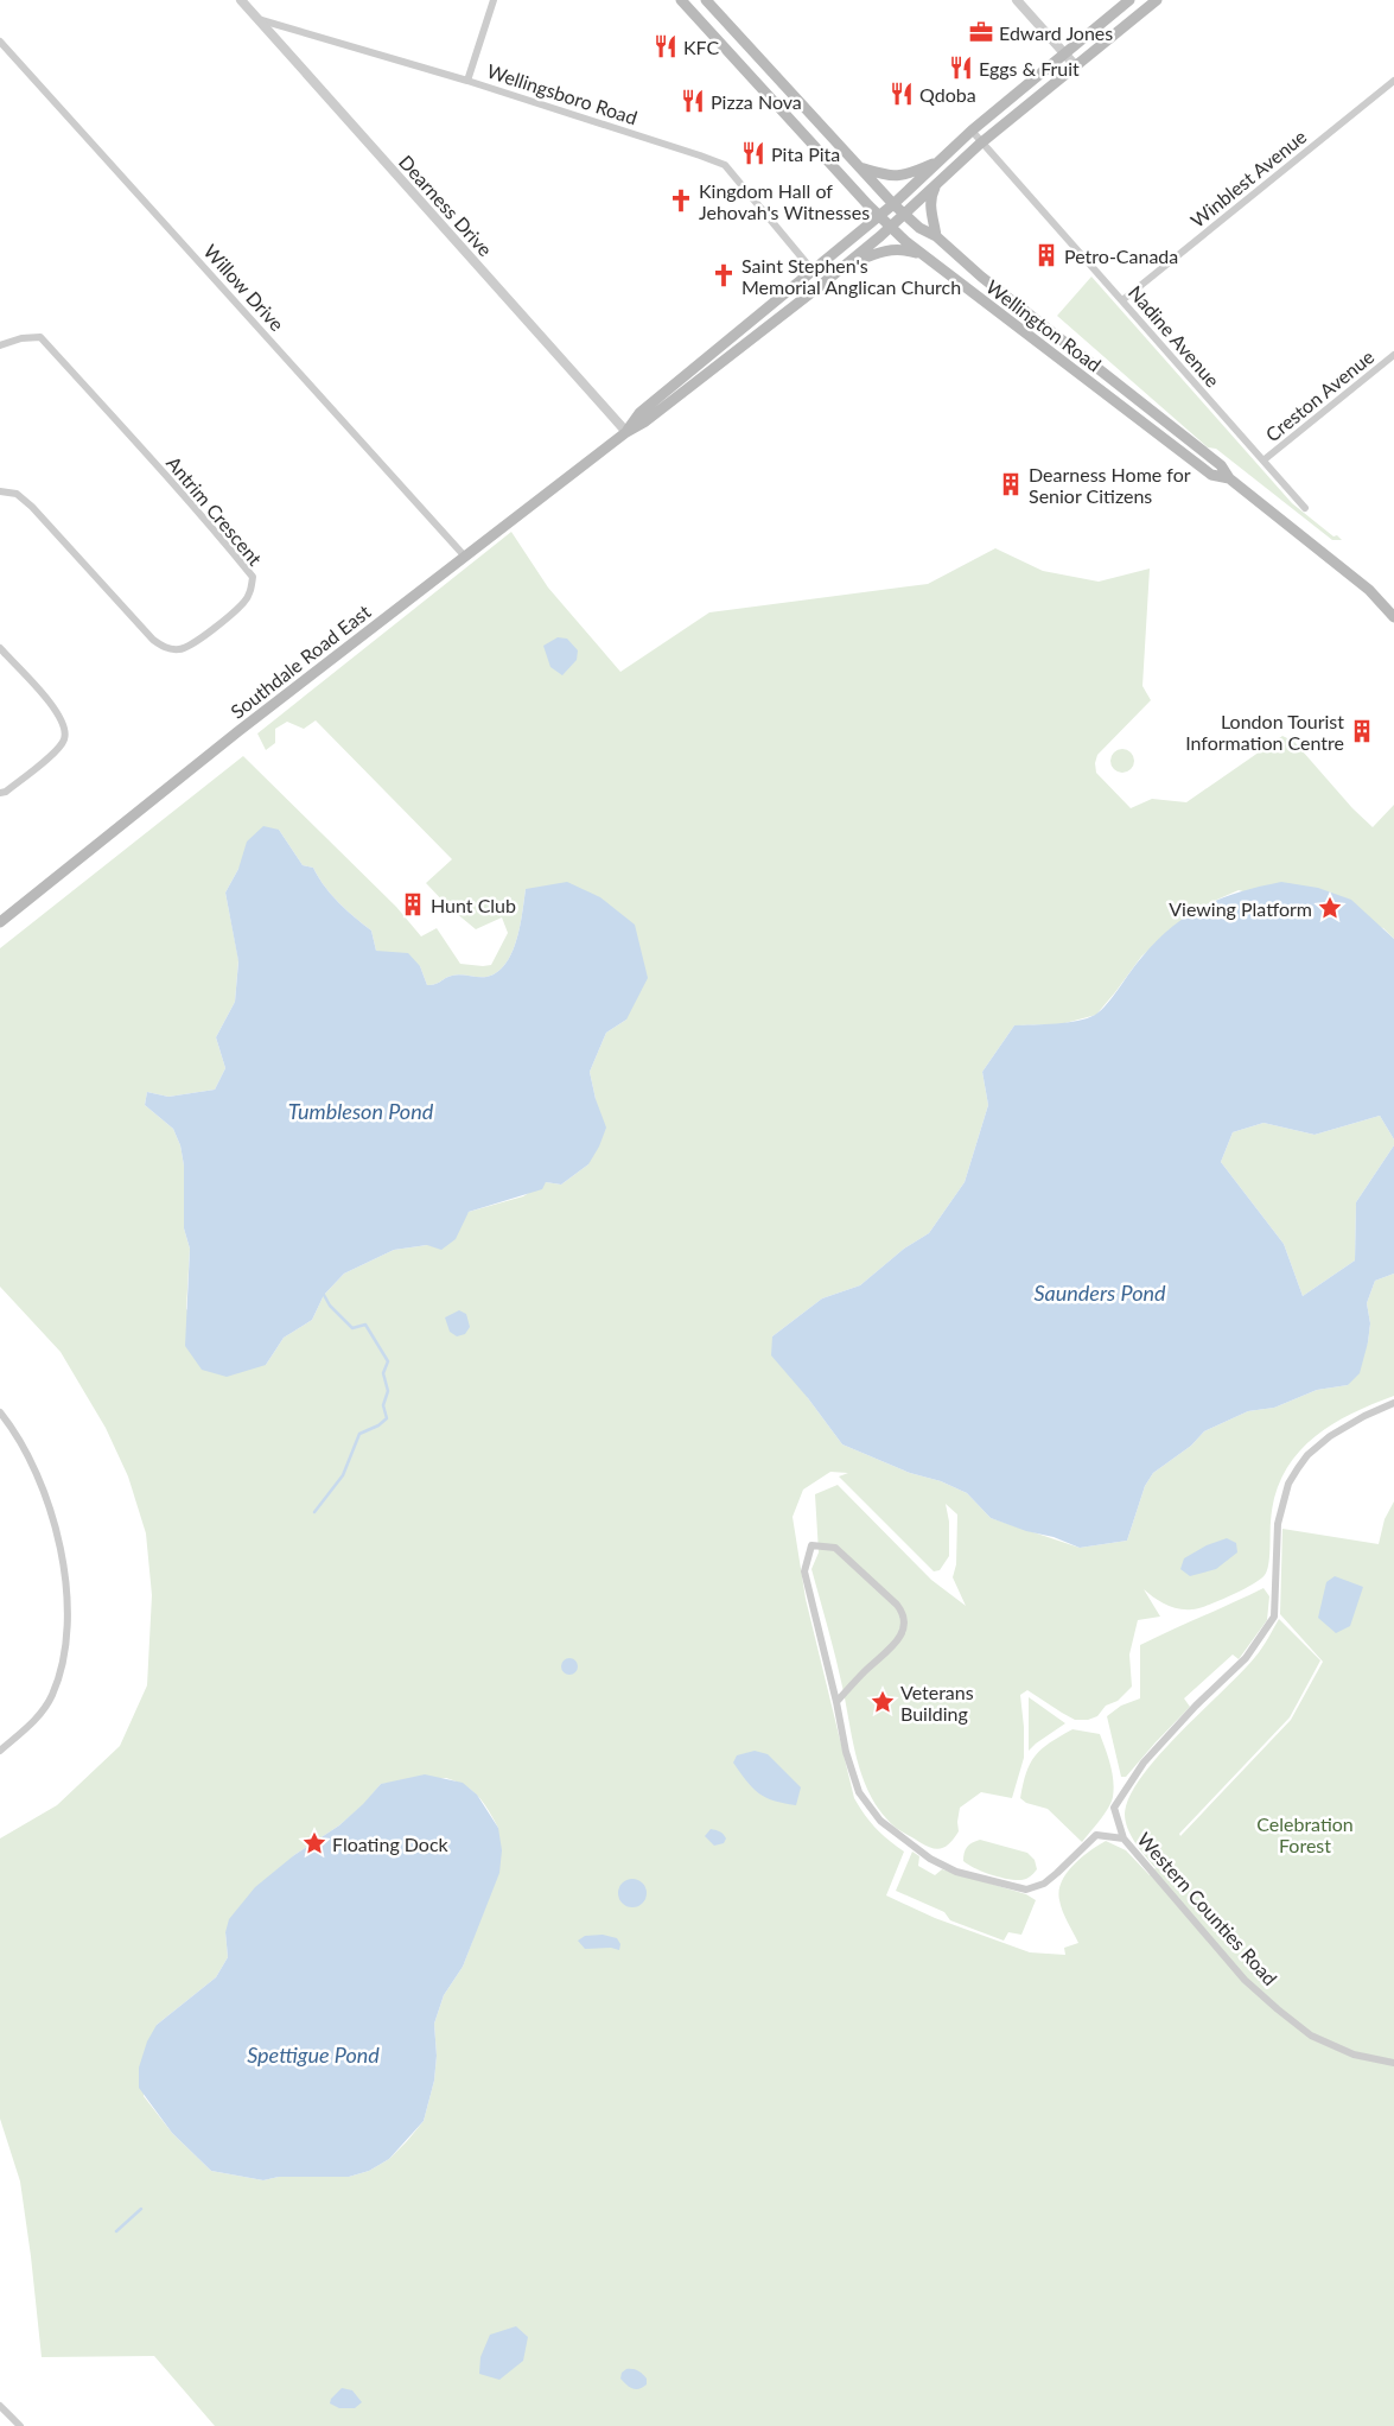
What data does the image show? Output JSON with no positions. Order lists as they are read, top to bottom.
{
  "streets": {
    "main road": ["Wellington Road", "Southdale Road East"],
    "street": [
      "Wellingsboro Road",
      "Winblest Avenue",
      "Dearness Drive",
      "Willow Drive",
      "Nadine Avenue",
      "Creston Avenue",
      "Antrim Crescent",
      "Western Counties Road"
    ]
  },
  "crossings": [
    ["Wellingsboro Road", "Dearness Drive"],
    ["Wellingsboro Road", "Southdale Road East"],
    ["Winblest Avenue", "Nadine Avenue"],
    ["Dearness Drive", "Southdale Road East"],
    ["Willow Drive", "Southdale Road East"],
    ["Wellington Road", "Southdale Road East"],
    ["Nadine Avenue", "Creston Avenue"],
    ["Nadine Avenue", "Southdale Road East"]
  ],
  "water": ["Tumbleson Pond", "Saunders Pond", "Spettigue Pond"],
  "parks": ["Celebration Forest"],
  "places": {
    "office": ["Edward Jones"],
    "restaurant": [
      "KFC",
      "Eggs & Fruit",
      "Qdoba",
      "Pizza Nova",
      "Pita Pita"
    ],
    "church": ["Kingdom Hall of Jehovah's Witnesses", "Saint Stephen's Memorial Anglican Church"],
    "building": [
      "Petro-Canada",
      "Dearness Home for Senior Citizens",
      "London Tourist Information Centre",
      "Hunt Club"
    ],
    "place": ["Viewing Platform", "Veterans Building", "Floating Dock"]
  }
}
